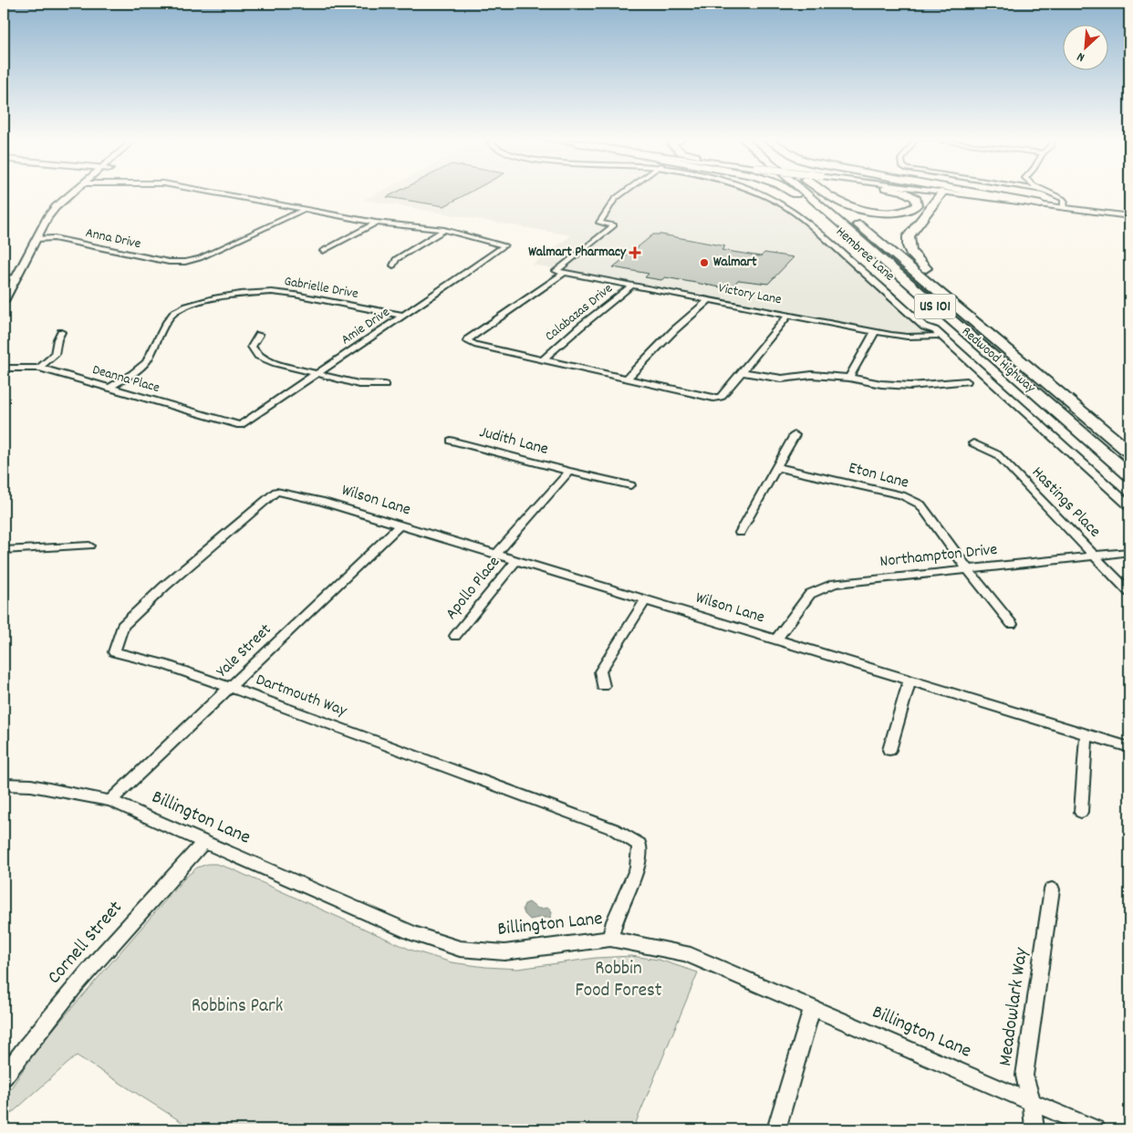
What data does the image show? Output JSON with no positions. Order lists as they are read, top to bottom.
{
  "streets": {
    "highway": ["US 101", "Redwood Highway"],
    "street": [
      "Anna Drive",
      "Hembree Lane",
      "Gabrielle Drive",
      "Victory Lane",
      "Calabazas Drive",
      "Amie Drive",
      "Deanna Place",
      "Judith Lane",
      "Eton Lane",
      "Wilson Lane",
      "Hastings Place",
      "Northampton Drive",
      "Apollo Place",
      "Yale Street",
      "Dartmouth Way",
      "Billington Lane",
      "Cornell Street",
      "Meadowlark Way"
    ]
  },
  "crossings": [
    ["Hembree Lane", "Victory Lane"],
    ["Gabrielle Drive", "Amie Drive"],
    ["Gabrielle Drive", "Deanna Place"],
    ["Victory Lane", "Calabazas Drive"],
    ["Amie Drive", "Deanna Place"],
    ["Eton Lane", "Northampton Drive"],
    ["Wilson Lane", "Northampton Drive"],
    ["Wilson Lane", "Apollo Place"],
    ["Wilson Lane", "Yale Street"],
    ["Wilson Lane", "Dartmouth Way"],
    ["Hastings Place", "Northampton Drive"],
    ["Yale Street", "Dartmouth Way"],
    ["Yale Street", "Billington Lane"],
    ["Dartmouth Way", "Billington Lane"],
    ["Billington Lane", "Cornell Street"],
    ["Billington Lane", "Meadowlark Way"]
  ],
  "parks": ["Robbin Food Forest", "Robbins Park"],
  "places": {
    "health": ["Walmart Pharmacy"],
    "other": ["Walmart"]
  },
  "north": "bottom left"
}
